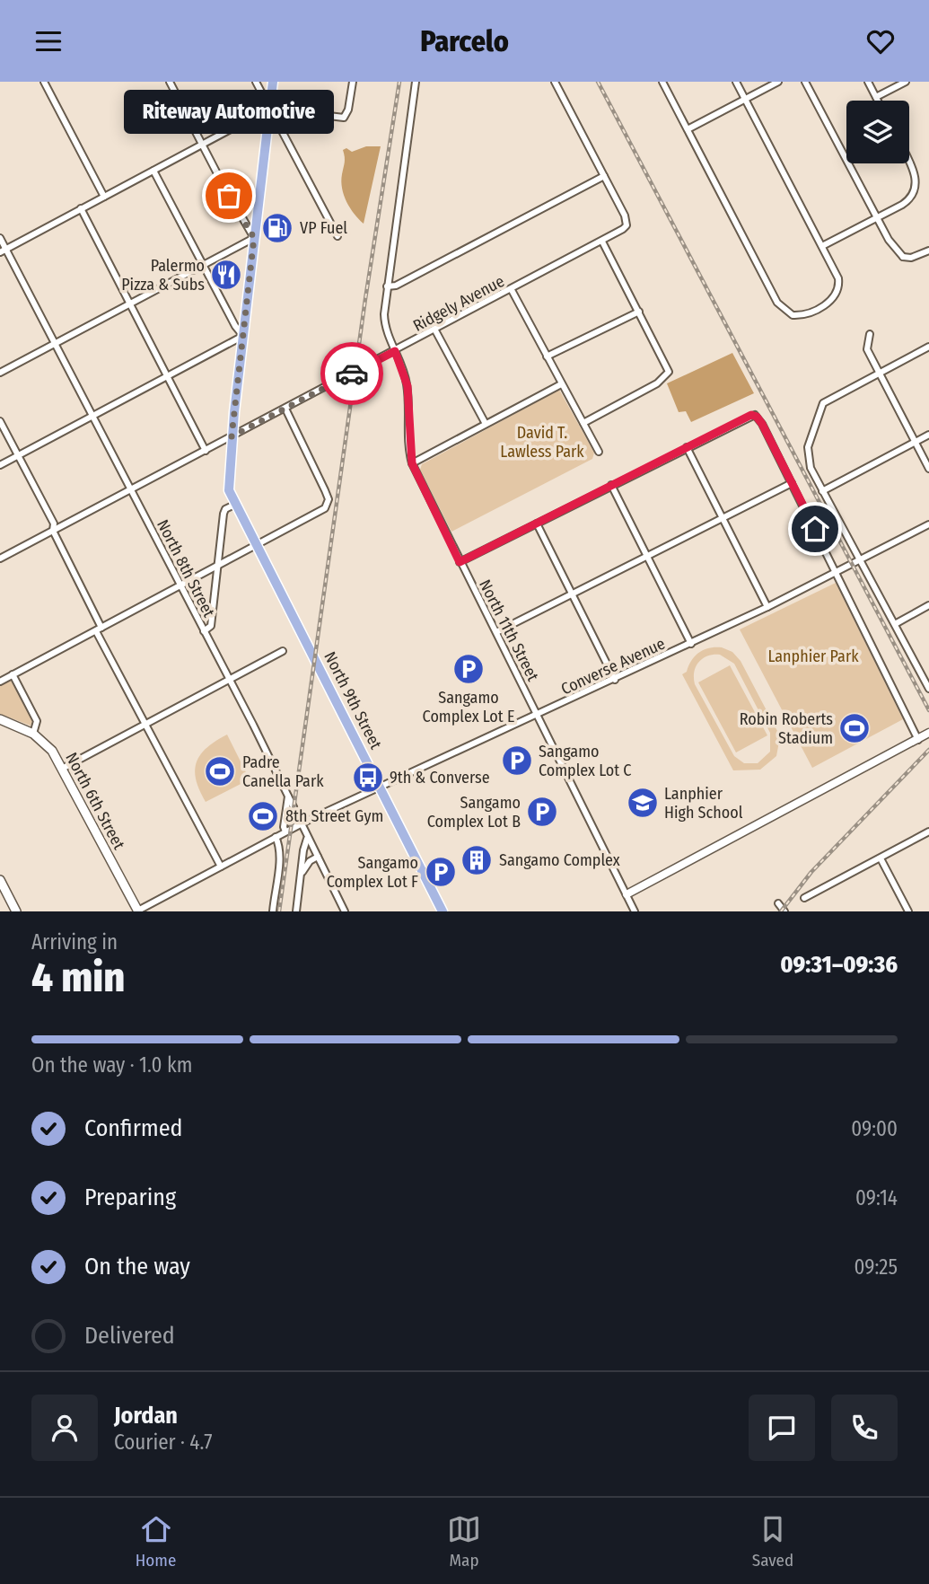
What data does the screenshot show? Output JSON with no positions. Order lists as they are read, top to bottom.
{
  "streets": {
    "main road": ["North 9th Street", "North 6th Street"],
    "street": [
      "Ridgely Avenue",
      "North 8th Street",
      "North 11th Street",
      "Converse Avenue"
    ]
  },
  "crossings": [
    ["Ridgely Avenue", "North 8th Street"],
    ["Ridgely Avenue", "North 11th Street"],
    ["Ridgely Avenue", "North 9th Street"],
    ["North 8th Street", "Converse Avenue"],
    ["North 11th Street", "Converse Avenue"],
    ["Converse Avenue", "North 9th Street"],
    ["Converse Avenue", "North 6th Street"]
  ],
  "parks": ["David T. Lawless Park", "Lanphier Park"],
  "places": {
    "other": ["Riteway Automotive"],
    "fuel station": ["VP Fuel"],
    "restaurant": ["Palermo Pizza & Subs"],
    "parking": [
      "Sangamo Complex Lot E",
      "Sangamo Complex Lot C",
      "Sangamo Complex Lot B",
      "Sangamo Complex Lot F"
    ],
    "sports": ["Robin Roberts Stadium", "Padre Canella Park", "8th Street Gym"],
    "bus stop": ["9th & Converse"],
    "school or university": ["Lanphier High School"],
    "building": ["Sangamo Complex"]
  },
  "page": {
    "header": "Parcelo",
    "bubble": "Riteway Automotive",
    "heading": ["4 min", "Arriving in", "09:31–09:36"],
    "panel": ["Jordan", "Courier · 4.7"],
    "bar": "On the way · 1.0 km",
    "list": [
      ["Confirmed", "09:00"],
      ["Preparing", "09:14"],
      ["On the way", "09:25"],
      "Delivered"
    ],
    "tabs": ["Home", "Map", "Saved"]
  }
}
